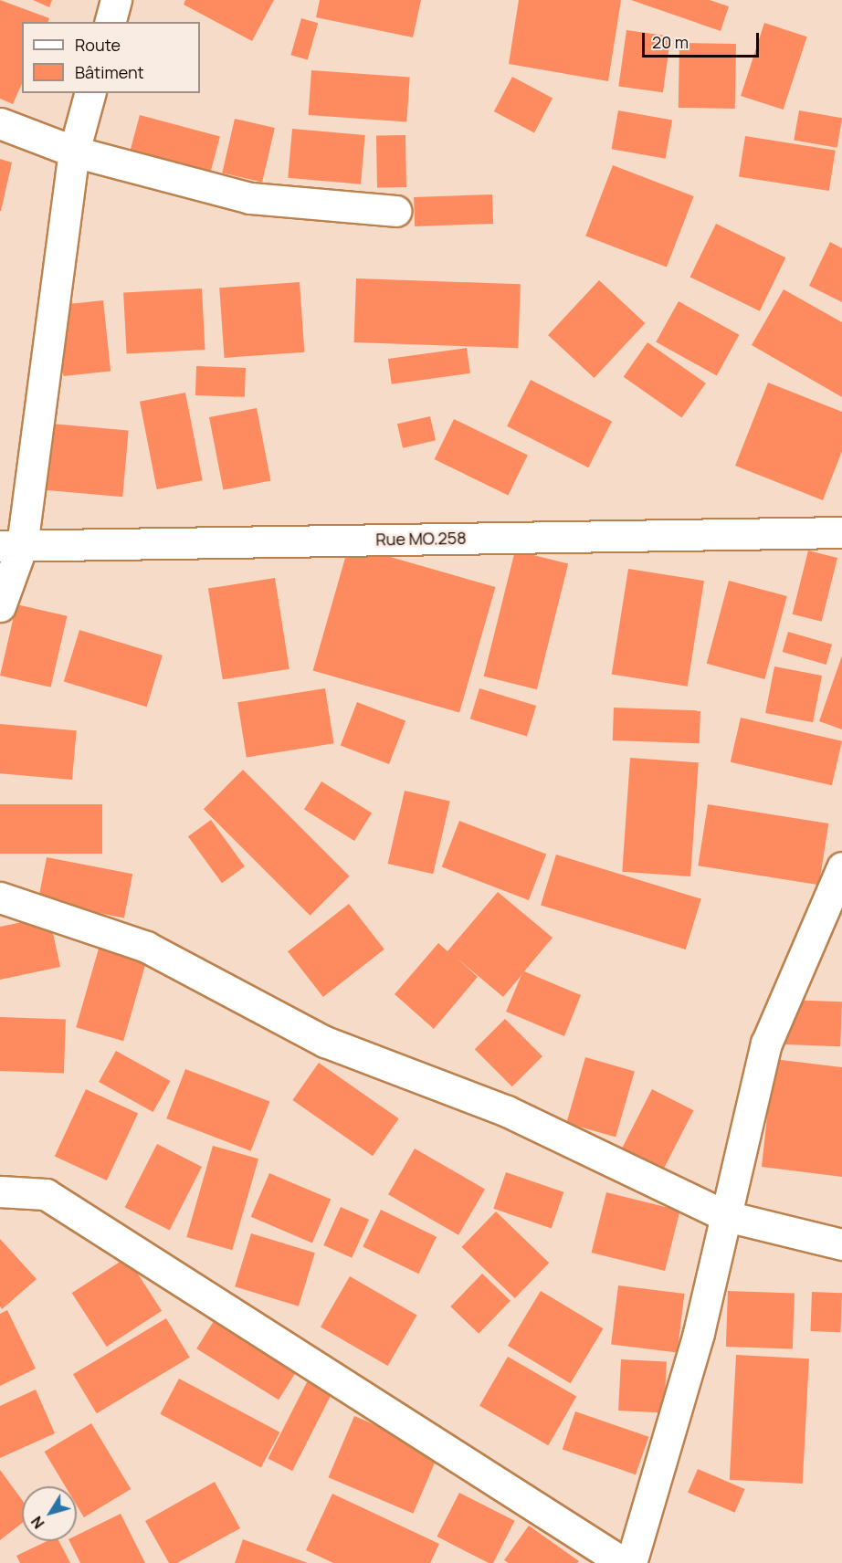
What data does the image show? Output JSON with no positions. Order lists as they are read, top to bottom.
{
  "streets": {
    "street": ["Rue MO.258"]
  },
  "legend": ["Route", "Bâtiment"],
  "scale_bar": "20 m",
  "north": "bottom left"
}
